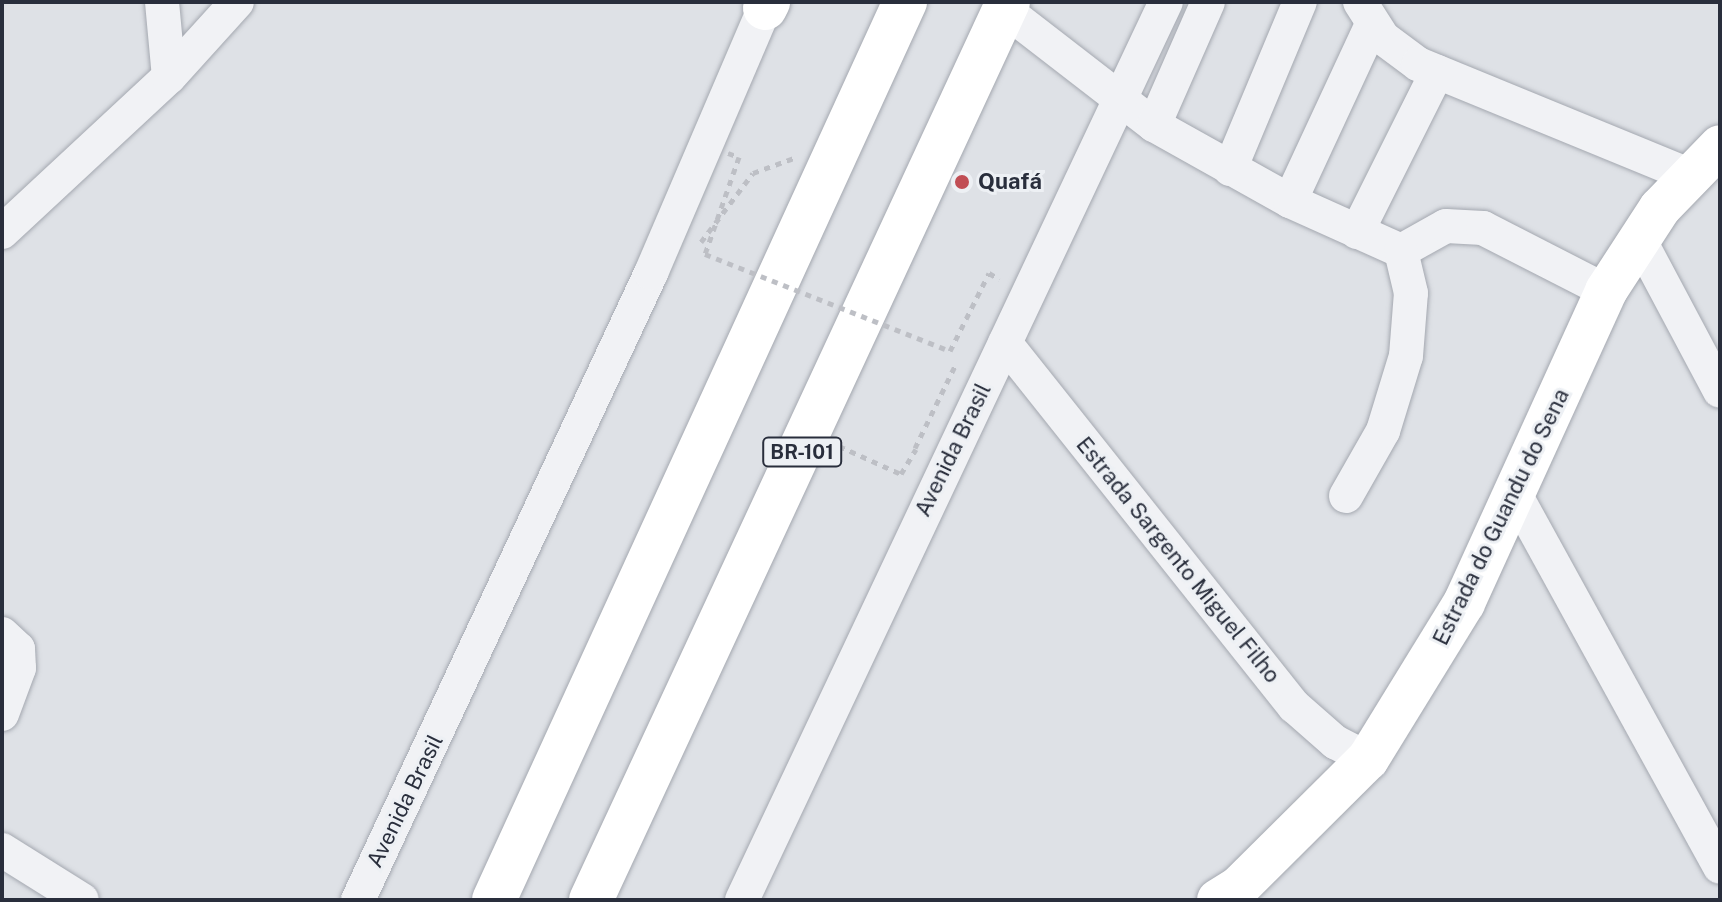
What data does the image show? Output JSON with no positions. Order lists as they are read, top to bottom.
{
  "streets": {
    "highway": ["BR-101"],
    "main road": ["Estrada do Guandu do Sena"],
    "street": ["Avenida Brasil", "Estrada Sargento Miguel Filho"]
  },
  "crossings": [
    ["Avenida Brasil", "Estrada Sargento Miguel Filho"],
    ["Estrada do Guandu do Sena", "Estrada Sargento Miguel Filho"]
  ],
  "places": ["Quafá"]
}
